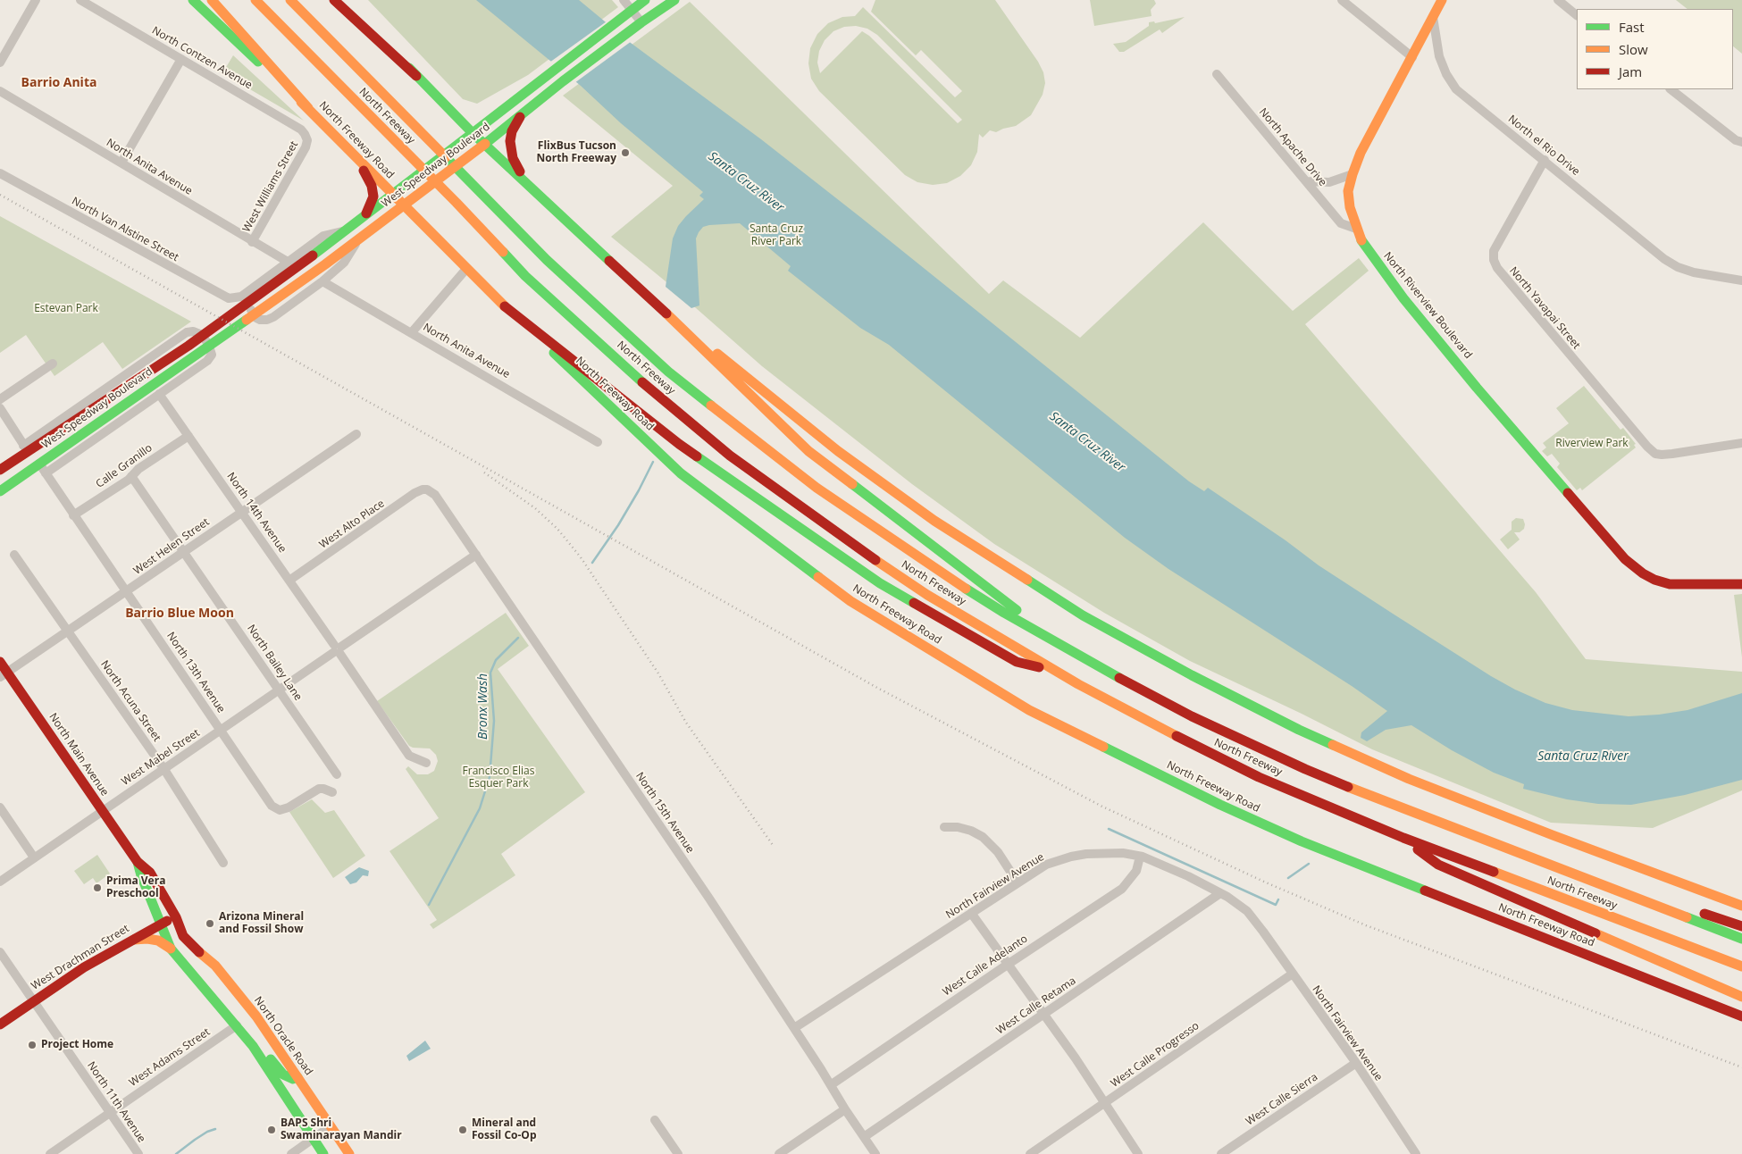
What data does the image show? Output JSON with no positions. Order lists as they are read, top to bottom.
{
  "streets": {
    "main road": [
      "North Freeway",
      "North Freeway Road",
      "West Speedway Boulevard",
      "North Riverview Boulevard",
      "North Main Avenue",
      "West Drachman Street",
      "North Oracle Road"
    ],
    "street": [
      "North Contzen Avenue",
      "North el Rio Drive",
      "North Apache Drive",
      "North Anita Avenue",
      "West Williams Street",
      "North Van Alstine Street",
      "North Yavapai Street",
      "Calle Granillo",
      "North 14th Avenue",
      "West Alto Place",
      "West Helen Street",
      "North Bailey Lane",
      "North 13th Avenue",
      "North Acuna Street",
      "West Mabel Street",
      "North 15th Avenue",
      "North Fairview Avenue",
      "West Calle Adelanto",
      "West Calle Retama",
      "West Calle Progresso",
      "West Adams Street",
      "West Calle Sierra",
      "North 11th Avenue"
    ]
  },
  "crossings": [
    ["North Contzen Avenue", "West Williams Street"],
    ["North Freeway Road", "West Speedway Boulevard"],
    ["North el Rio Drive", "North Riverview Boulevard"],
    ["North el Rio Drive", "North Yavapai Street"],
    ["North Apache Drive", "North Riverview Boulevard"],
    ["West Speedway Boulevard", "North 14th Avenue"],
    ["West Speedway Boulevard", "North 13th Avenue"],
    ["North Anita Avenue", "West Williams Street"],
    ["Calle Granillo", "North 14th Avenue"],
    ["Calle Granillo", "North Bailey Lane"],
    ["Calle Granillo", "North 13th Avenue"],
    ["North 14th Avenue", "West Alto Place"],
    ["North 14th Avenue", "West Helen Street"],
    ["North 14th Avenue", "West Mabel Street"],
    ["West Alto Place", "North 15th Avenue"],
    ["West Helen Street", "North Bailey Lane"],
    ["West Helen Street", "North 13th Avenue"],
    ["West Helen Street", "North Acuna Street"],
    ["West Helen Street", "North Main Avenue"],
    ["North Bailey Lane", "West Mabel Street"],
    ["North 13th Avenue", "West Mabel Street"],
    ["North Acuna Street", "West Mabel Street"],
    ["North Main Avenue", "West Mabel Street"],
    ["North Main Avenue", "West Drachman Street"],
    ["North Main Avenue", "North Oracle Road"],
    ["West Mabel Street", "North 15th Avenue"],
    ["North 15th Avenue", "North Fairview Avenue"],
    ["North 15th Avenue", "West Calle Adelanto"],
    ["North 15th Avenue", "West Calle Retama"],
    ["North Fairview Avenue", "West Calle Adelanto"],
    ["North Fairview Avenue", "West Calle Retama"],
    ["North Fairview Avenue", "West Calle Progresso"],
    ["North Fairview Avenue", "West Calle Sierra"],
    ["West Drachman Street", "North Oracle Road"],
    ["West Drachman Street", "North 11th Avenue"],
    ["West Adams Street", "North 11th Avenue"]
  ],
  "districts": ["Barrio Anita", "Barrio Blue Moon"],
  "water": ["Santa Cruz River", "Bronx Wash"],
  "parks": [
    "Santa Cruz River Park",
    "Estevan Park",
    "Riverview Park",
    "Francisco Elias Esquer Park"
  ],
  "places": [
    "FlixBus Tucson North Freeway",
    "Prima Vera Preschool",
    "Arizona Mineral and Fossil Show",
    "Project Home",
    "BAPS Shri Swaminarayan Mandir",
    "Mineral and Fossil Co-Op"
  ],
  "legend": ["Fast", "Slow", "Jam"]
}
